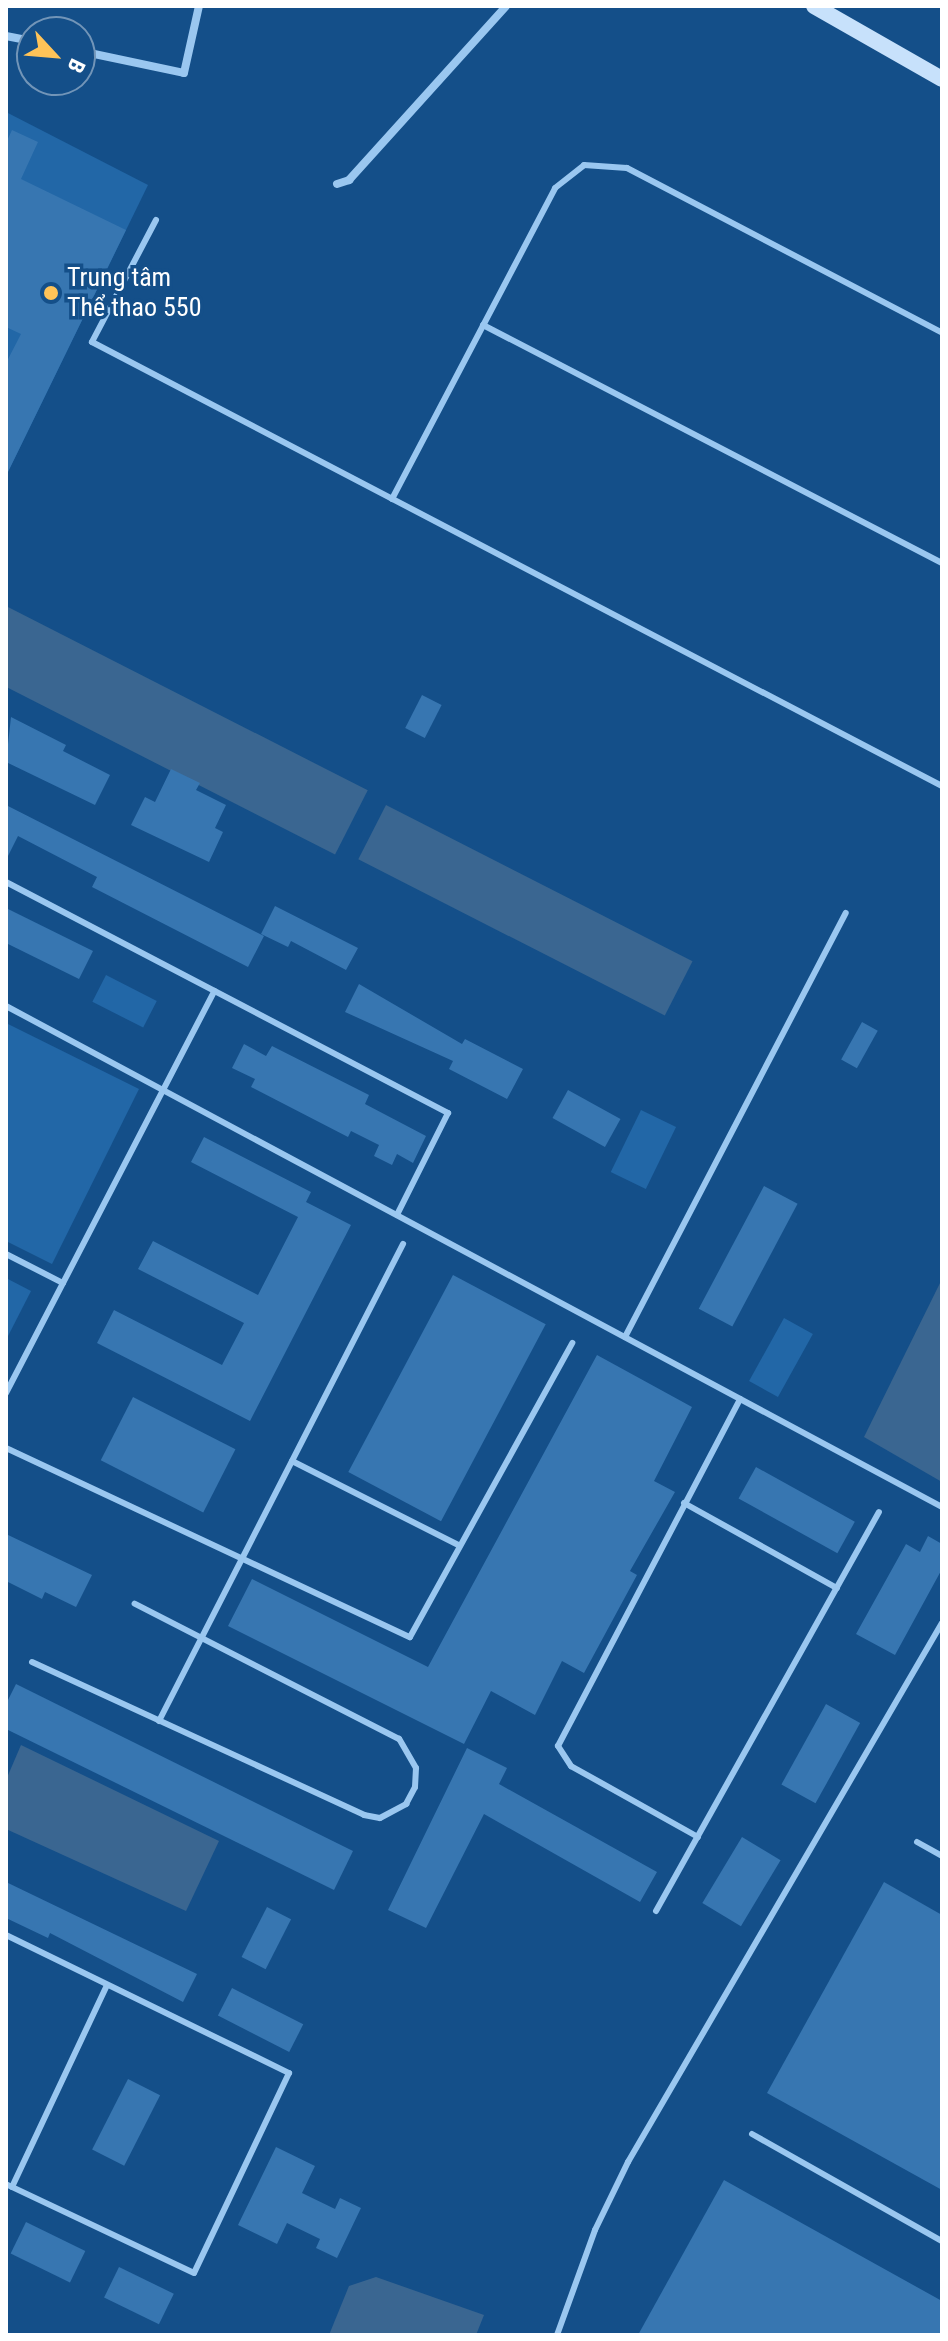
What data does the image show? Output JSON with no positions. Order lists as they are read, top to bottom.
{
  "places": ["Trung tâm Thể thao 550"],
  "north": "bottom right"
}
